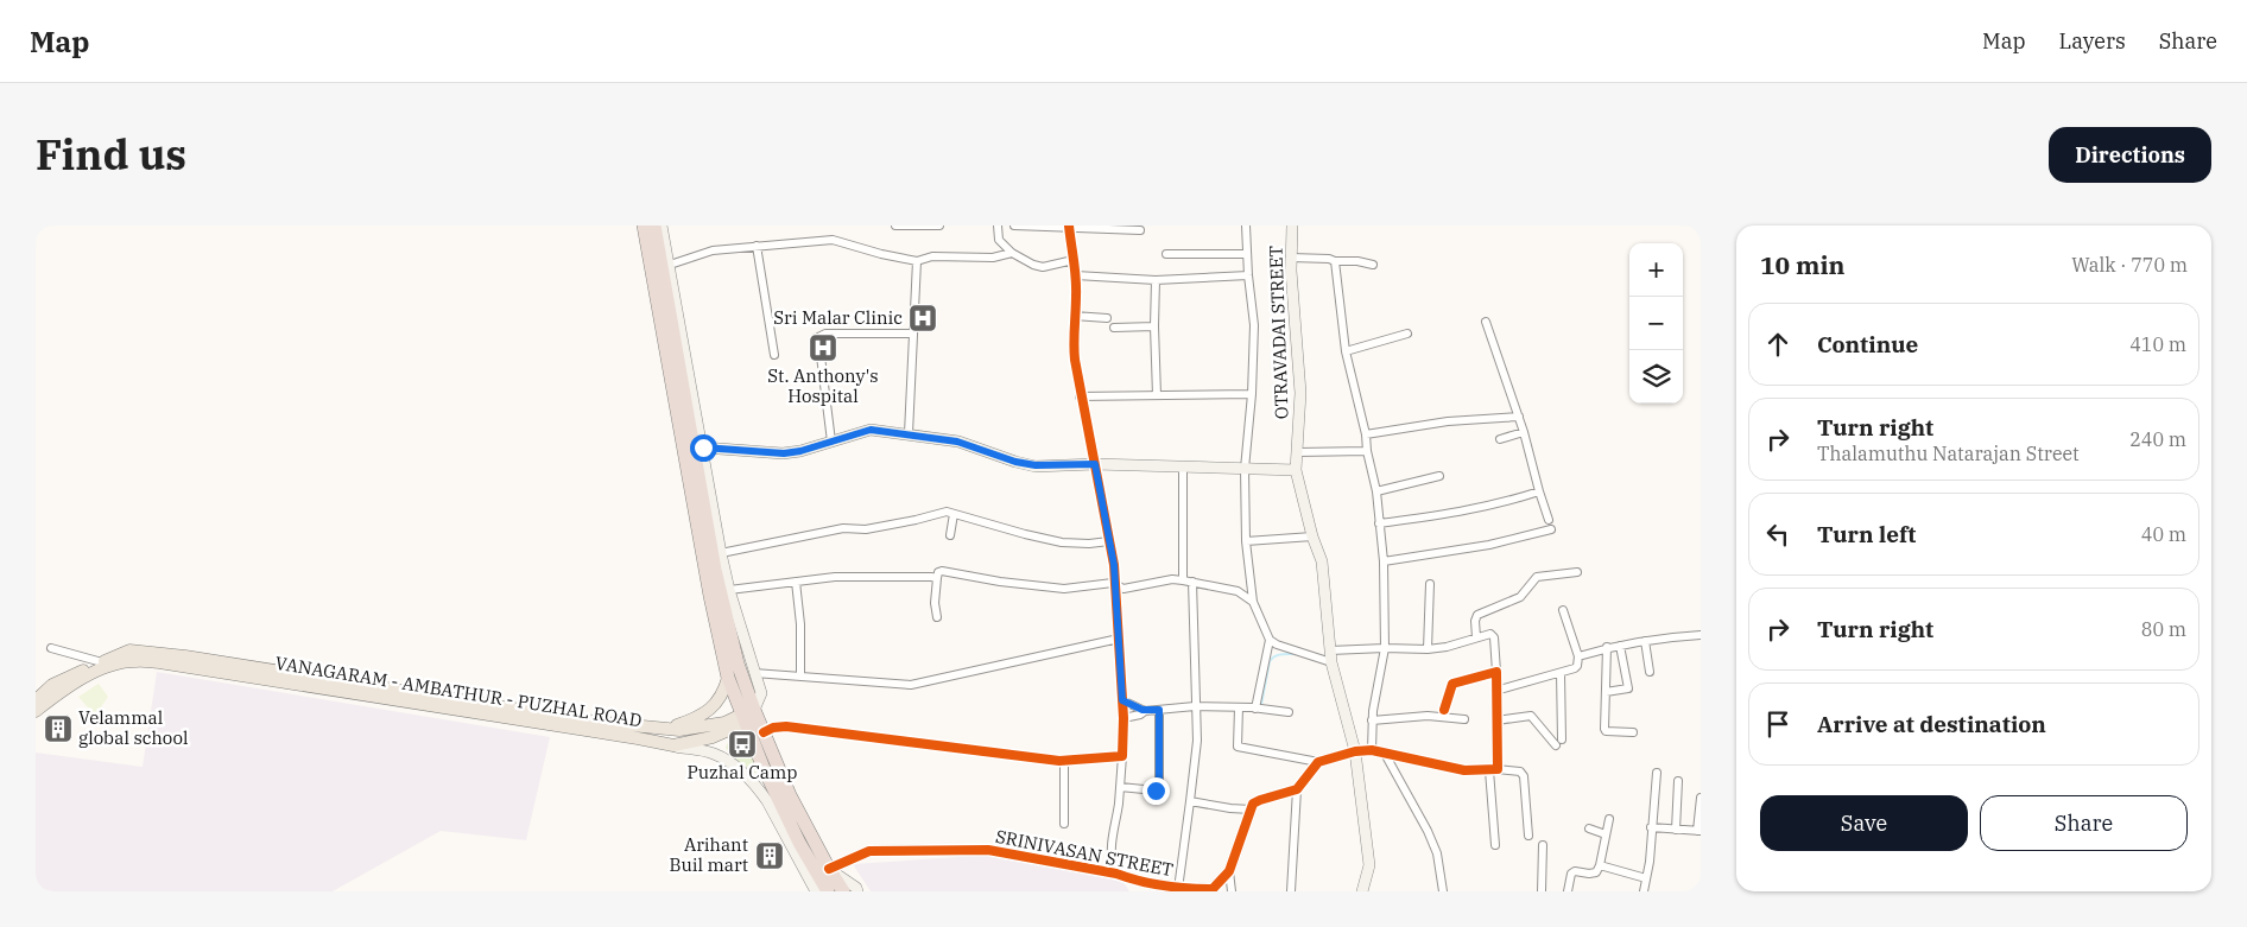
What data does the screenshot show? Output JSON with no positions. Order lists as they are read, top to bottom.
{
  "streets": {
    "main road": ["VANAGARAM - AMBATHUR - PUZHAL ROAD"],
    "street": ["OTRAVADAI STREET", "SRINIVASAN STREET"]
  },
  "places": {
    "hospital": ["Sri Malar Clinic", "St. Anthony's Hospital"],
    "building": ["Velammal global school", "Arihant Buil mart"],
    "bus stop": ["Puzhal Camp"]
  },
  "page": {
    "header": "Map",
    "nav": ["Map", "Layers", "Share"],
    "title": "Find us",
    "buttons": [
      "Directions",
      ["Save", "Share"]
    ],
    "heading": ["10 min", "Walk · 770 m"],
    "map_buttons": ["+", "−"],
    "list": [
      ["Continue", "410 m"],
      ["Turn right", "Thalamuthu Natarajan Street", "240 m"],
      ["Turn left", "40 m"],
      ["Turn right", "80 m"],
      "Arrive at destination"
    ]
  }
}
